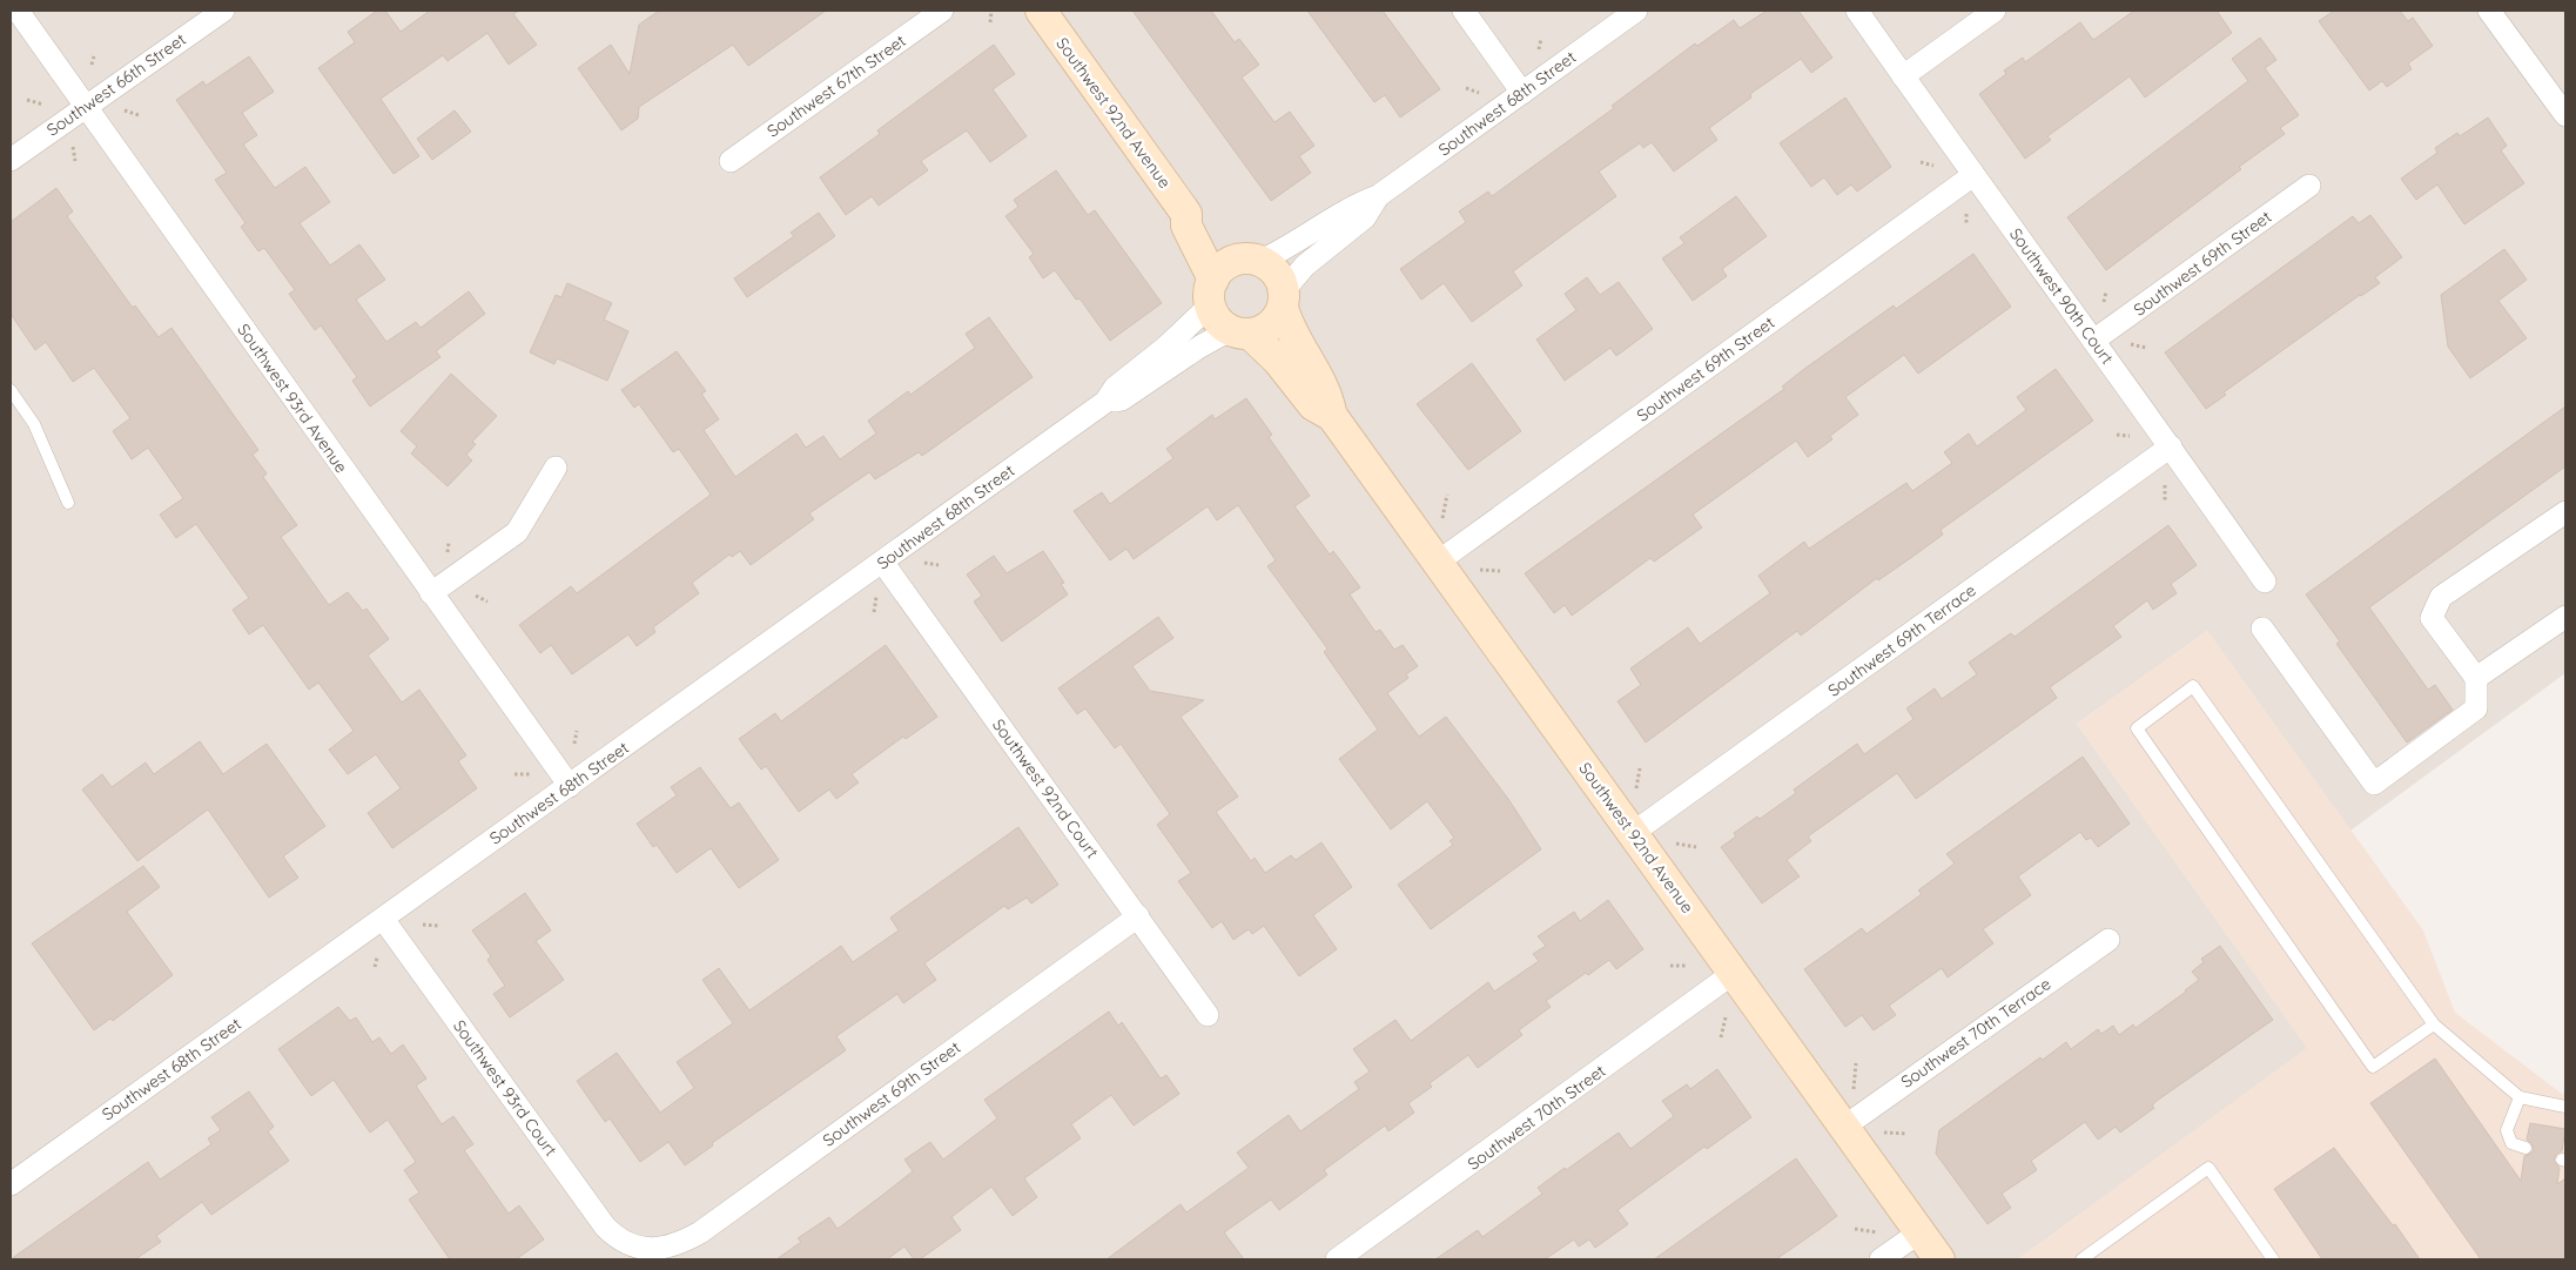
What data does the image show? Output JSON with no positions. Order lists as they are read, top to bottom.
{
  "streets": {
    "street": [
      "Southwest 66th Street",
      "Southwest 67th Street",
      "Southwest 68th Street",
      "Southwest 92nd Avenue",
      "Southwest 69th Street",
      "Southwest 90th Court",
      "Southwest 93rd Avenue",
      "Southwest 69th Terrace",
      "Southwest 92nd Court",
      "Southwest 70th Terrace",
      "Southwest 93rd Court",
      "Southwest 70th Street"
    ]
  },
  "crossings": [
    ["Southwest 66th Street", "Southwest 93rd Avenue"],
    ["Southwest 68th Street", "Southwest 92nd Avenue"],
    ["Southwest 68th Street", "Southwest 93rd Avenue"],
    ["Southwest 68th Street", "Southwest 92nd Court"],
    ["Southwest 68th Street", "Southwest 93rd Court"],
    ["Southwest 92nd Avenue", "Southwest 69th Street"],
    ["Southwest 92nd Avenue", "Southwest 69th Terrace"],
    ["Southwest 92nd Avenue", "Southwest 70th Terrace"],
    ["Southwest 92nd Avenue", "Southwest 70th Street"],
    ["Southwest 69th Street", "Southwest 90th Court"],
    ["Southwest 69th Street", "Southwest 92nd Court"],
    ["Southwest 69th Street", "Southwest 93rd Court"],
    ["Southwest 90th Court", "Southwest 69th Terrace"]
  ]
}
